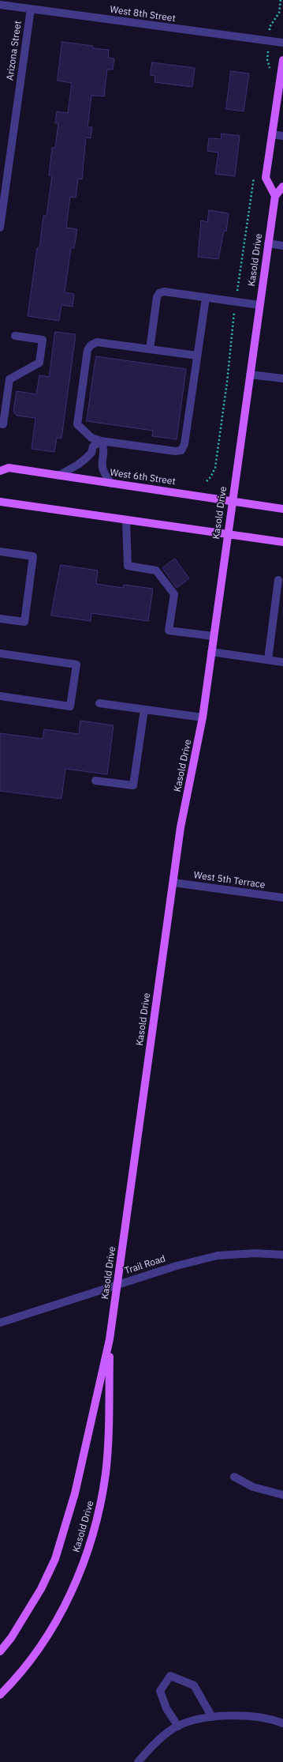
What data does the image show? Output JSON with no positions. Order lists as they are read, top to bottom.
{
  "streets": {
    "main road": ["Kasold Drive", "West 6th Street"],
    "street": [
      "West 8th Street",
      "Arizona Street",
      "West 5th Terrace",
      "Trail Road"
    ]
  },
  "crossings": [
    ["West 8th Street", "Arizona Street"],
    ["Kasold Drive", "West 6th Street"],
    ["Kasold Drive", "West 5th Terrace"],
    ["Kasold Drive", "Trail Road"]
  ]
}
